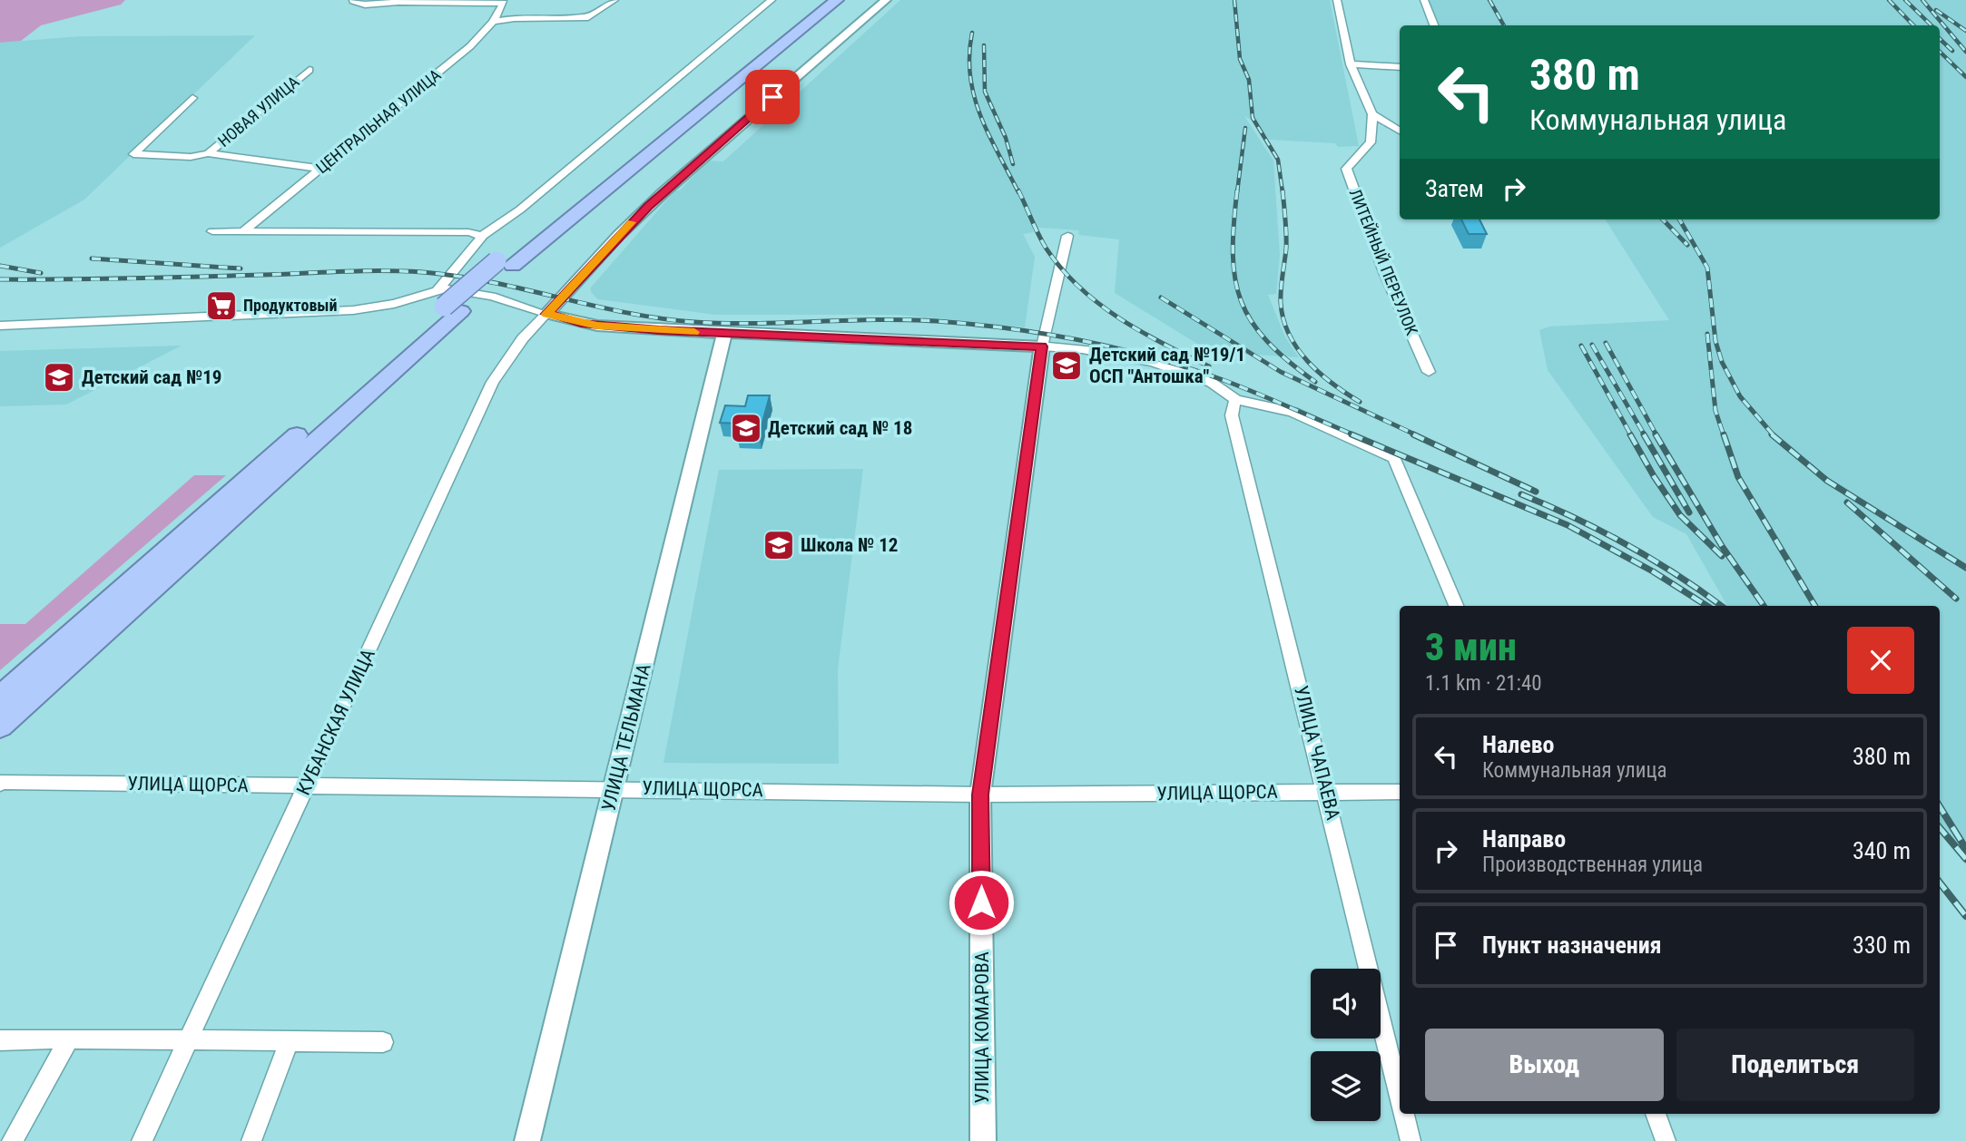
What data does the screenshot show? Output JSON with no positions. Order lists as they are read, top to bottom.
{
  "streets": {
    "street": [
      "НОВАЯ УЛИЦА",
      "ЦЕНТРАЛЬНАЯ УЛИЦА",
      "ЛИТЕЙНЫЙ ПЕРЕУЛОК",
      "КУБАНСКАЯ УЛИЦА",
      "УЛИЦА ТЕЛЬМАНА",
      "УЛИЦА ЧАПАЕВА",
      "УЛИЦА ЩОРСА",
      "УЛИЦА КОМАРОВА"
    ]
  },
  "crossings": [
    ["НОВАЯ УЛИЦА", "ЦЕНТРАЛЬНАЯ УЛИЦА"],
    ["КУБАНСКАЯ УЛИЦА", "УЛИЦА ЩОРСА"],
    ["УЛИЦА ТЕЛЬМАНА", "УЛИЦА ЩОРСА"],
    ["УЛИЦА ЧАПАЕВА", "УЛИЦА ЩОРСА"],
    ["УЛИЦА ЩОРСА", "УЛИЦА КОМАРОВА"]
  ],
  "places": {
    "supermarket": ["Продуктовый"],
    "school or university": [
      "Детский сад №19/1 ОСП \"Антошка\"",
      "Детский сад №19",
      "Детский сад № 18",
      "Школа № 12"
    ]
  },
  "page": {
    "turn": ["380 m", "Коммунальная улица"],
    "then": "Затем",
    "heading": ["3 мин", "1.1 km · 21:40"],
    "list": [
      {
        "name": "Налево",
        "note": "Коммунальная улица",
        "value": "380 m"
      },
      {
        "name": "Направо",
        "note": "Производственная улица",
        "value": "340 m"
      },
      {
        "name": "Пункт назначения",
        "value": "330 m"
      }
    ],
    "buttons": ["Выход", "Поделиться"]
  }
}
